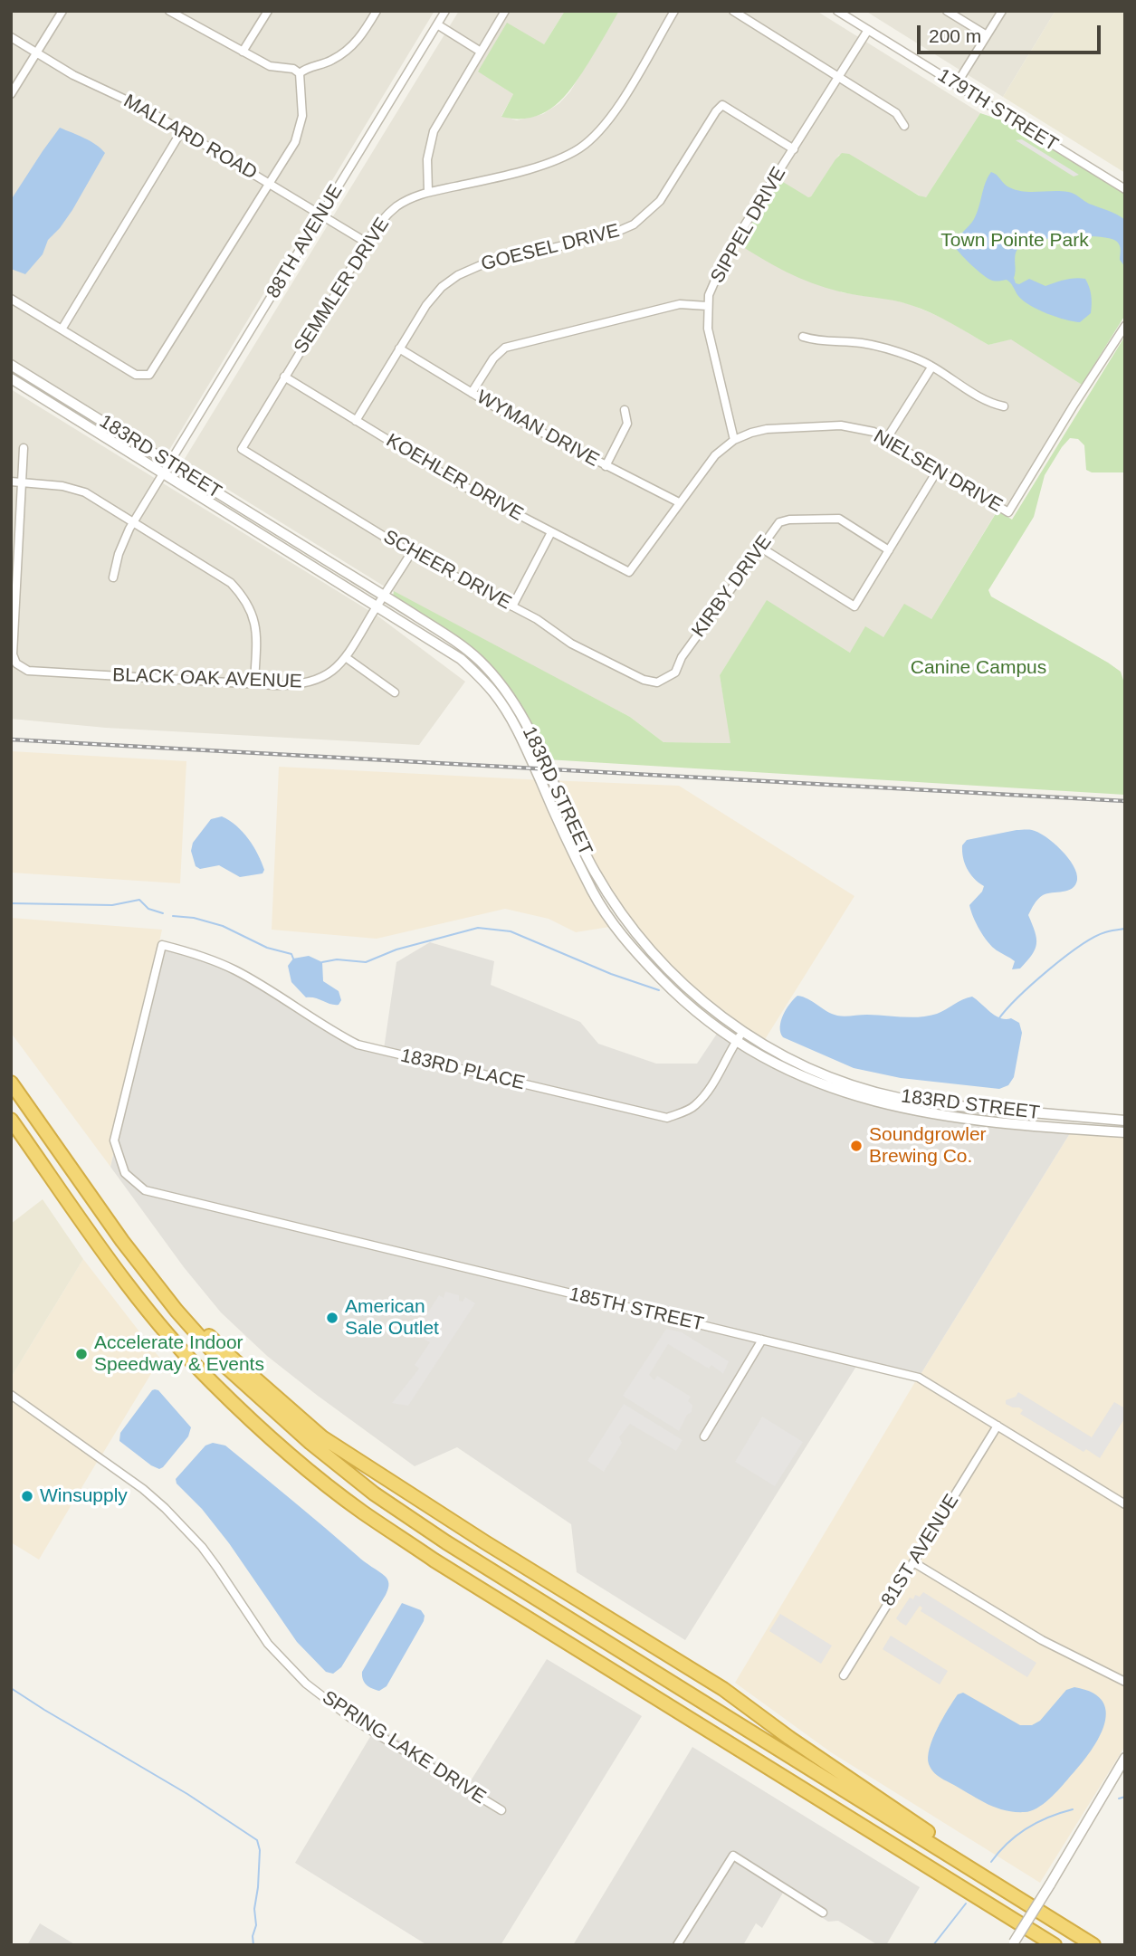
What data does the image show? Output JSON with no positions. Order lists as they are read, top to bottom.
{
  "streets": {
    "street": [
      "179TH STREET",
      "MALLARD ROAD",
      "SIPPEL DRIVE",
      "88TH AVENUE",
      "GOESEL DRIVE",
      "SEMMLER DRIVE",
      "WYMAN DRIVE",
      "183RD STREET",
      "NIELSEN DRIVE",
      "KOEHLER DRIVE",
      "SCHEER DRIVE",
      "KIRBY DRIVE",
      "BLACK OAK AVENUE",
      "183RD PLACE",
      "185TH STREET",
      "81ST AVENUE",
      "SPRING LAKE DRIVE"
    ]
  },
  "crossings": [
    ["179TH STREET", "SIPPEL DRIVE"],
    ["MALLARD ROAD", "88TH AVENUE"],
    ["MALLARD ROAD", "SEMMLER DRIVE"],
    ["SIPPEL DRIVE", "GOESEL DRIVE"],
    ["SIPPEL DRIVE", "NIELSEN DRIVE"],
    ["88TH AVENUE", "183RD STREET"],
    ["GOESEL DRIVE", "WYMAN DRIVE"],
    ["GOESEL DRIVE", "KOEHLER DRIVE"],
    ["SEMMLER DRIVE", "KOEHLER DRIVE"],
    ["SEMMLER DRIVE", "SCHEER DRIVE"],
    ["WYMAN DRIVE", "NIELSEN DRIVE"],
    ["183RD STREET", "BLACK OAK AVENUE"],
    ["183RD STREET", "183RD PLACE"],
    ["NIELSEN DRIVE", "KOEHLER DRIVE"],
    ["SCHEER DRIVE", "KIRBY DRIVE"],
    ["SCHEER DRIVE", "BLACK OAK AVENUE"],
    ["183RD PLACE", "185TH STREET"],
    ["185TH STREET", "81ST AVENUE"]
  ],
  "parks": ["Town Pointe Park", "Canine Campus"],
  "places": [
    "Soundgrowler Brewing Co.",
    "American Sale Outlet",
    "Accelerate Indoor Speedway & Events",
    "Winsupply"
  ],
  "scale_bar": "200 m"
}
